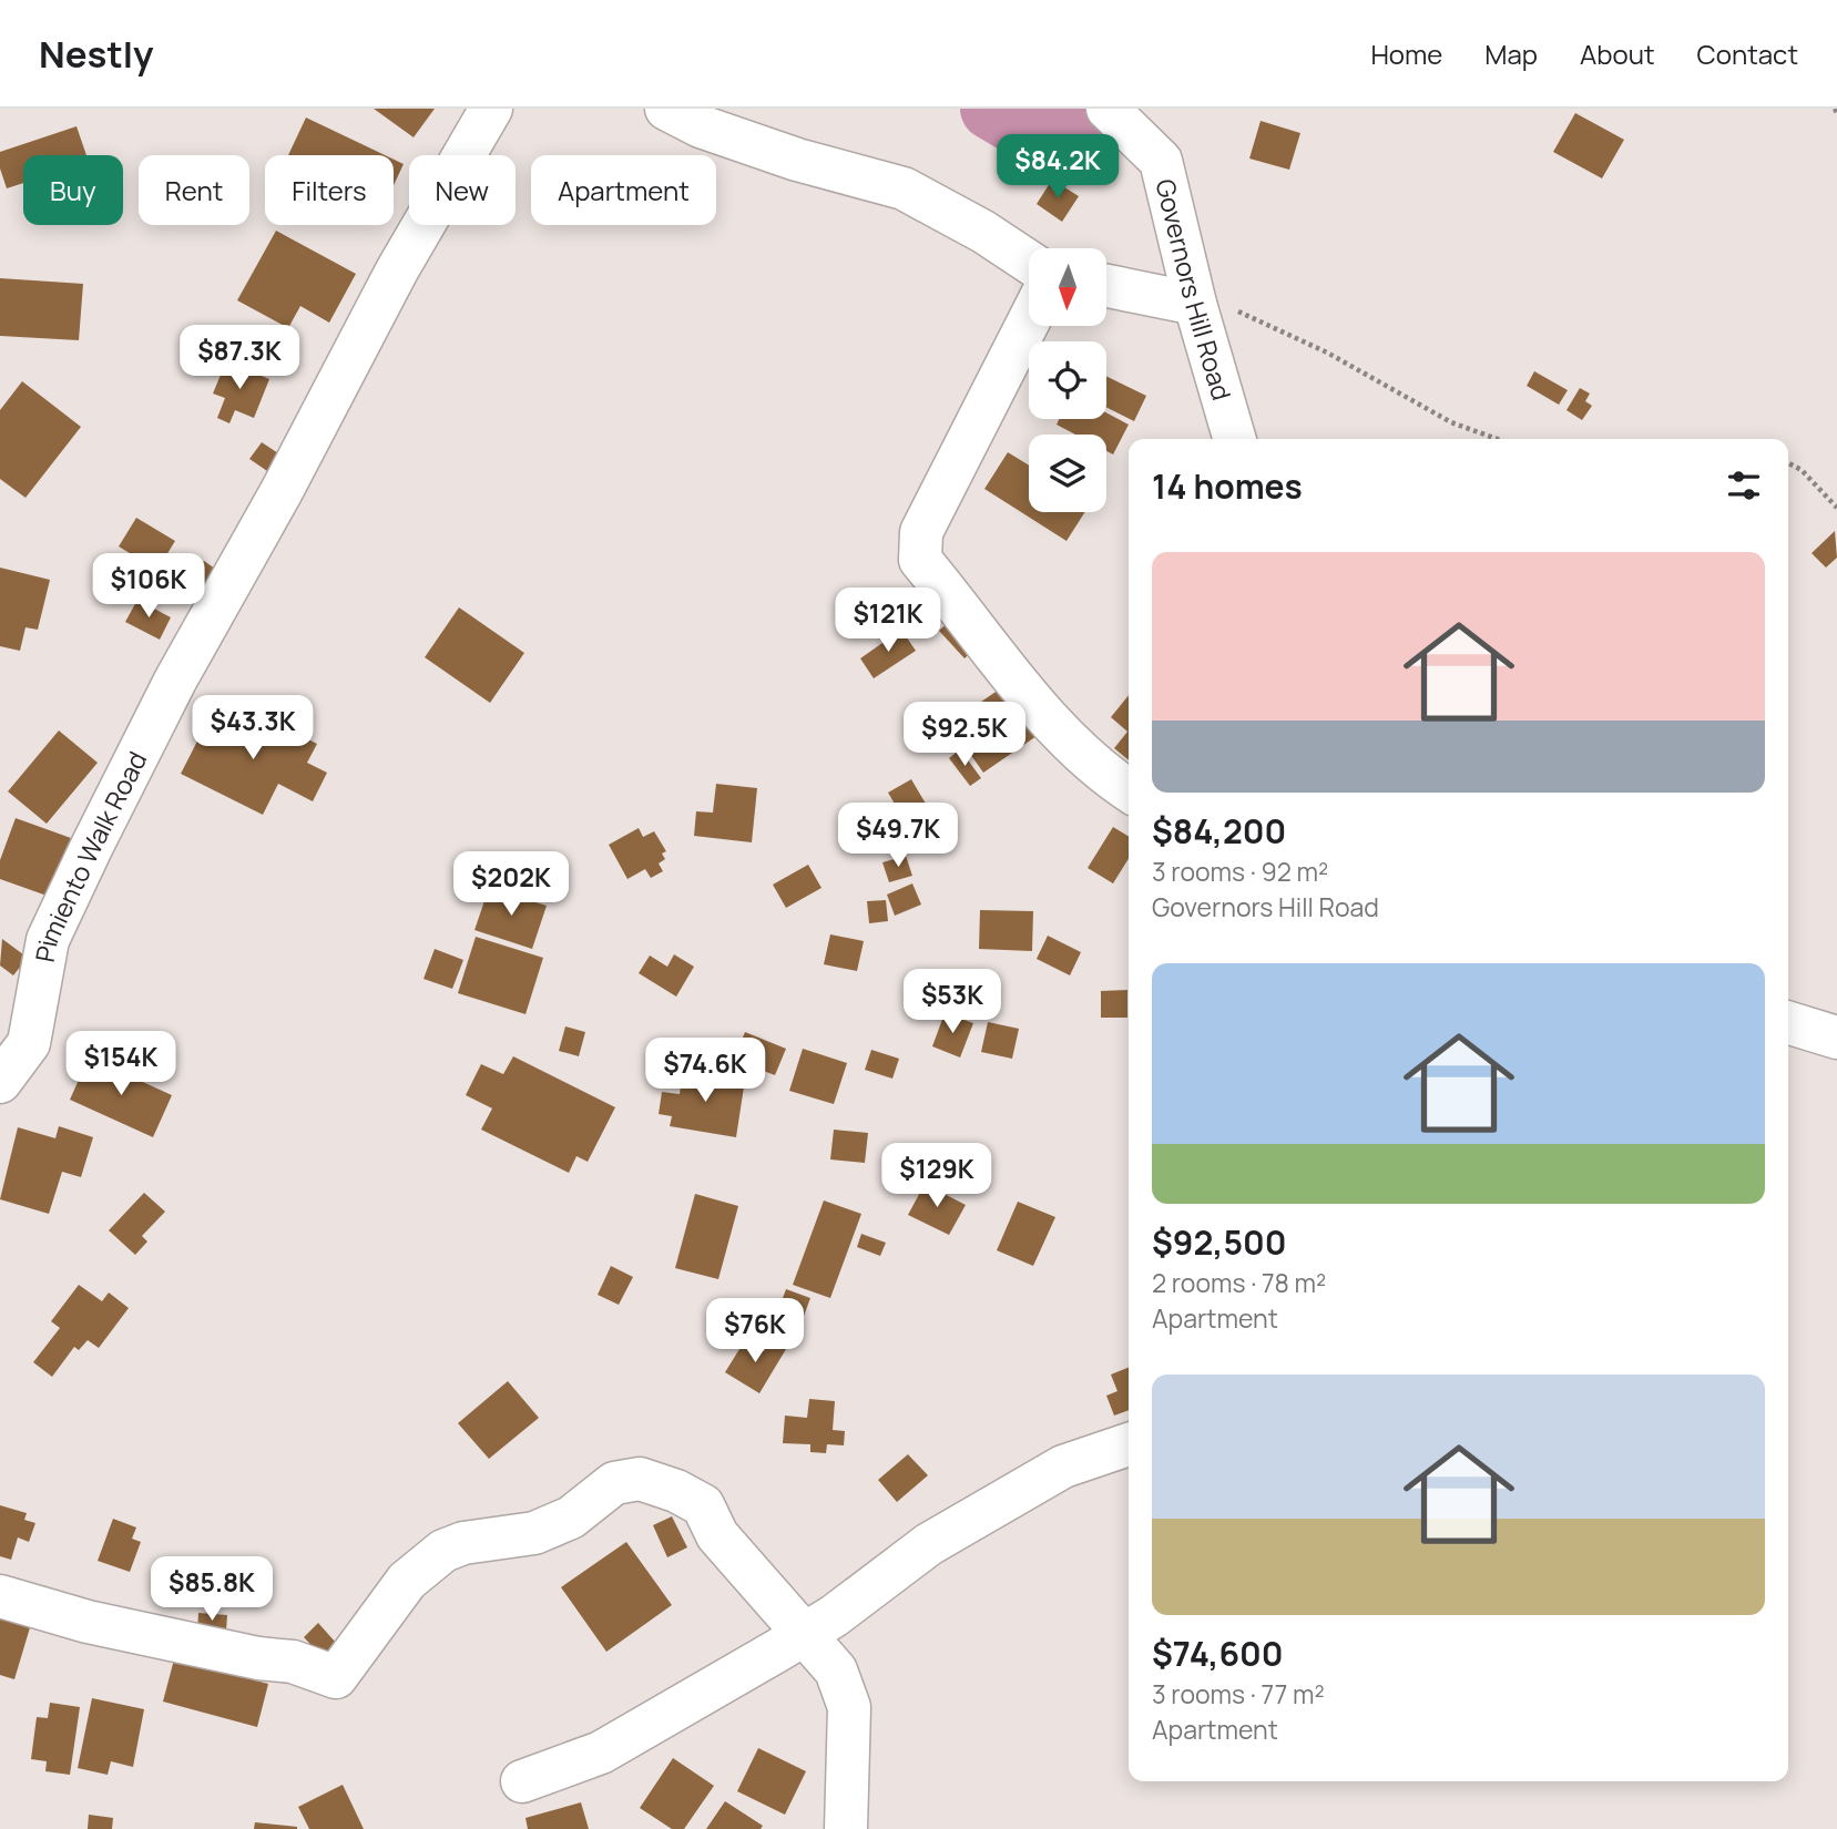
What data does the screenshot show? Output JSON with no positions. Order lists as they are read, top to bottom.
{
  "streets": {
    "street": ["Governors Hill Road", "Pimiento Walk Road"]
  },
  "north": "bottom",
  "page": {
    "header": "Nestly",
    "nav": [
      "Home",
      "Map",
      "About",
      "Contact"
    ],
    "price": [
      "$84.2K",
      "$87.3K",
      "$106K",
      "$121K",
      "$43.3K",
      "$92.5K",
      "$49.7K",
      "$202K",
      "$53K",
      "$154K",
      "$74.6K",
      "$129K",
      "$76K",
      "$85.8K"
    ],
    "chip": [
      "Buy",
      "Rent",
      "Filters",
      "New",
      "Apartment"
    ],
    "heading": "14 homes",
    "list": [
      {
        "name": "$84,200",
        "note": "3 rooms · 92 m² · Governors Hill Road"
      },
      {
        "name": "$92,500",
        "note": "2 rooms · 78 m² · Apartment"
      },
      {
        "name": "$74,600",
        "note": "3 rooms · 77 m² · Apartment"
      }
    ]
  }
}
